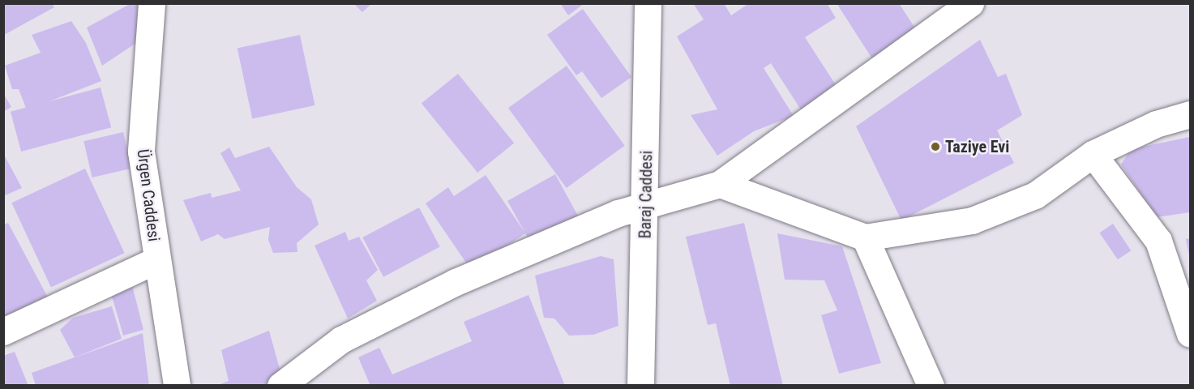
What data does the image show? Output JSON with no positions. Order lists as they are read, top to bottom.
{
  "streets": {
    "street": ["Baraj Caddesi", "Ürgen Caddesi"]
  },
  "places": ["Taziye Evi"]
}
